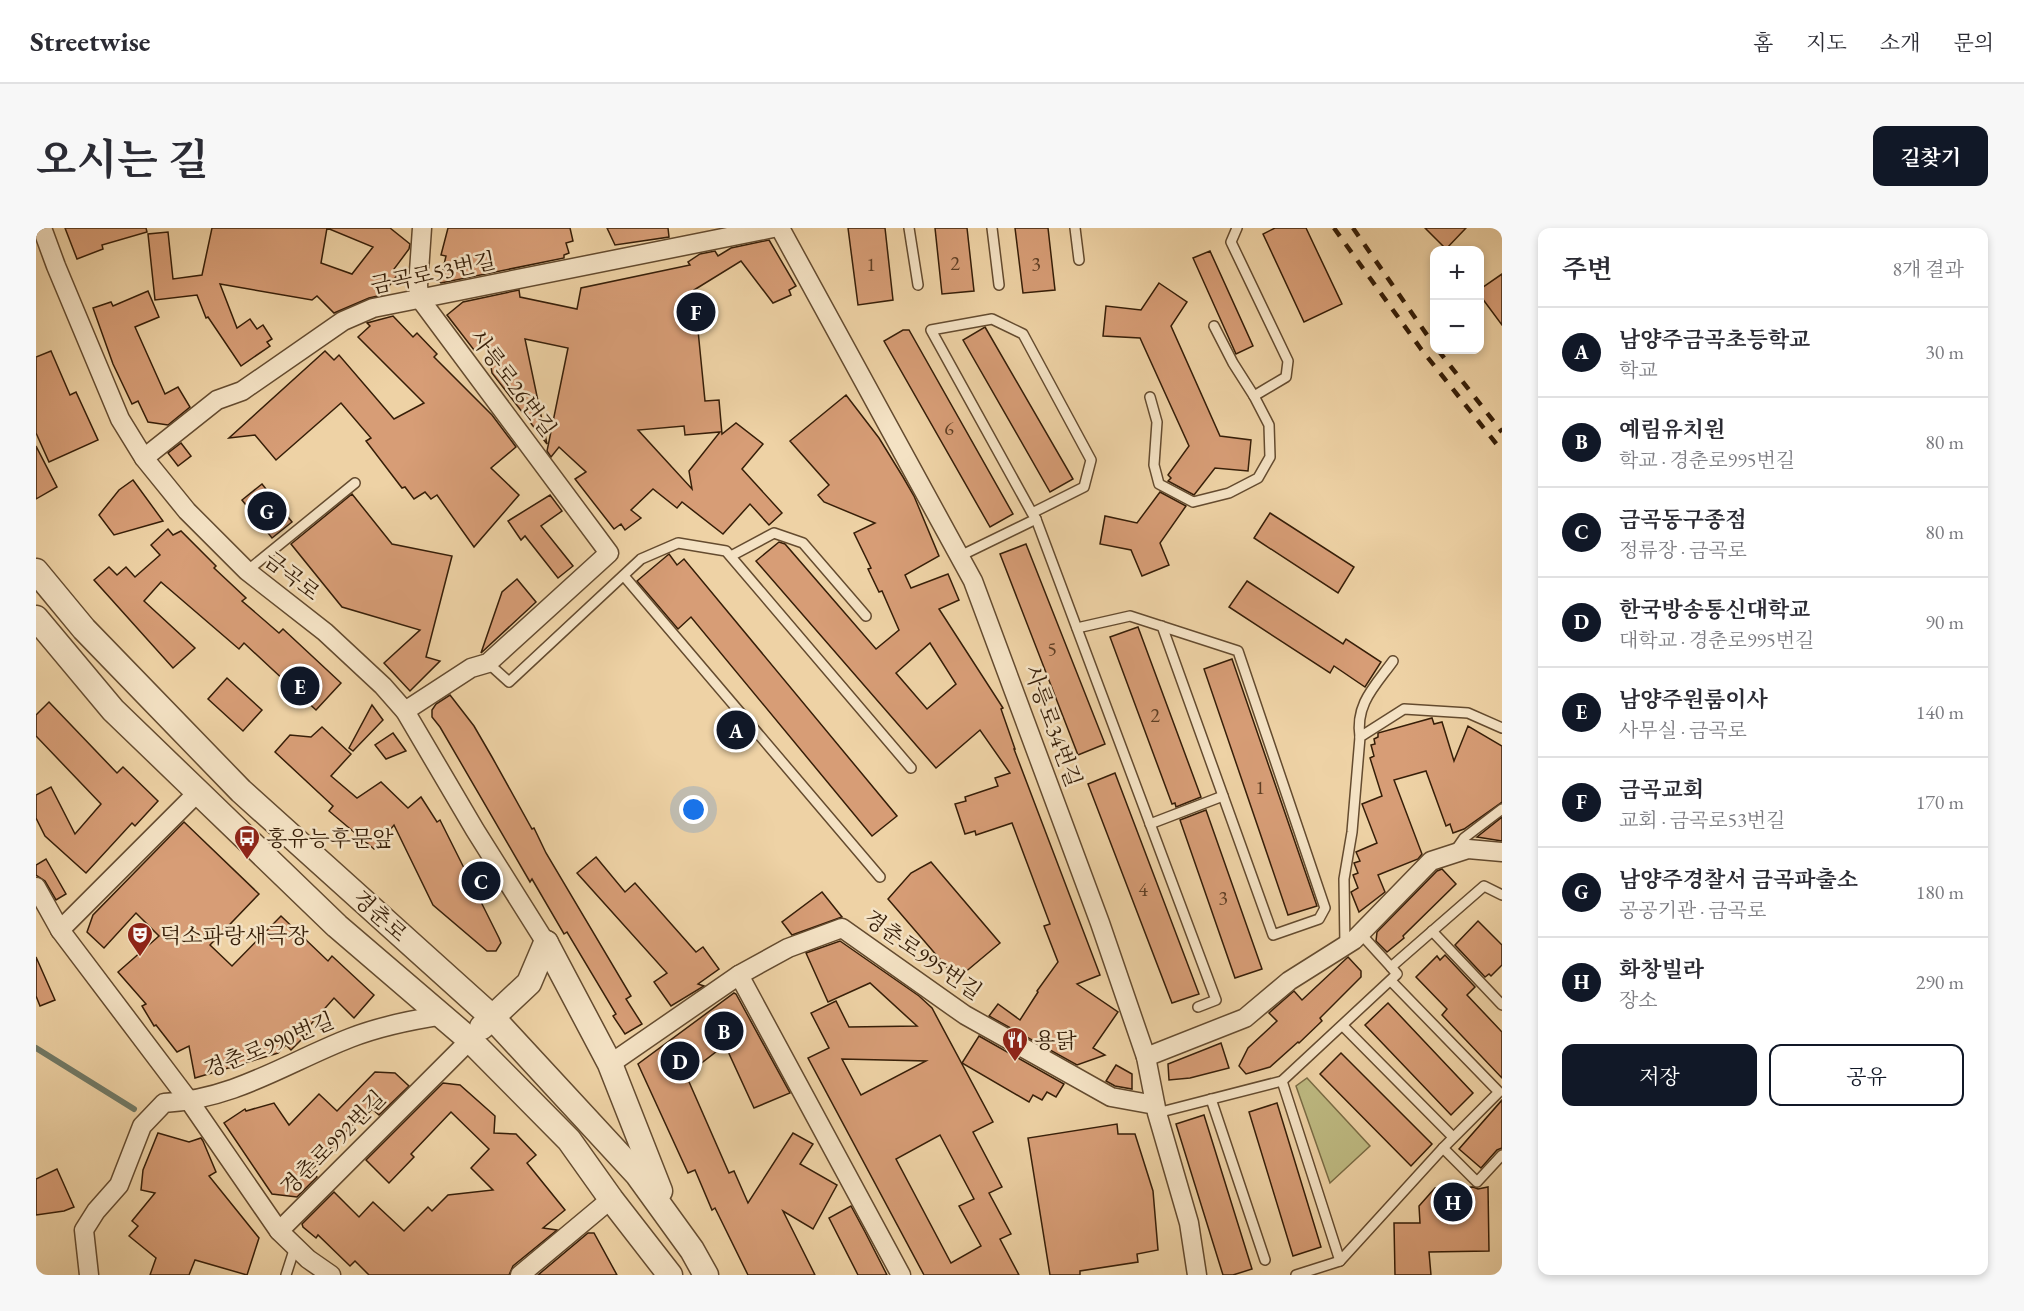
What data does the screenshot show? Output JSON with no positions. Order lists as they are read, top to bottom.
{
  "streets": {
    "street": [
      "금곡로53번길",
      "사릉로26번길",
      "금곡로",
      "사릉로34번길",
      "경춘로",
      "경춘로995번길",
      "경춘로990번길",
      "경춘로992번길"
    ]
  },
  "crossings": [
    ["금곡로53번길", "사릉로26번길"],
    ["금곡로53번길", "금곡로"],
    ["사릉로34번길", "경춘로995번길"],
    ["경춘로", "경춘로990번길"],
    ["경춘로", "경춘로992번길"]
  ],
  "places": {
    "bus stop": ["홍유능후문앞"],
    "theatre": ["덕소파랑새극장"],
    "restaurant": ["용닭"]
  },
  "house_numbers": [
    "2",
    "1",
    "3",
    "6",
    "5",
    "2",
    "1",
    "4",
    "3"
  ],
  "page": {
    "header": "Streetwise",
    "nav": [
      "홈",
      "지도",
      "소개",
      "문의"
    ],
    "title": "오시는 길",
    "buttons": [
      "길찾기",
      ["저장", "공유"]
    ],
    "heading": ["주변", "8개 결과"],
    "map_buttons": ["+", "−"],
    "pins": [
      "F",
      "G",
      "E",
      "A",
      "C",
      "B",
      "D",
      "H"
    ],
    "list": [
      {
        "mark": "A",
        "name": "남양주금곡초등학교",
        "note": "학교",
        "value": "30 m"
      },
      {
        "mark": "B",
        "name": "예림유치원",
        "note": "학교 · 경춘로995번길",
        "value": "80 m"
      },
      {
        "mark": "C",
        "name": "금곡동구종점",
        "note": "정류장 · 금곡로",
        "value": "80 m"
      },
      {
        "mark": "D",
        "name": "한국방송통신대학교",
        "note": "대학교 · 경춘로995번길",
        "value": "90 m"
      },
      {
        "mark": "E",
        "name": "남양주원룸이사",
        "note": "사무실 · 금곡로",
        "value": "140 m"
      },
      {
        "mark": "F",
        "name": "금곡교회",
        "note": "교회 · 금곡로53번길",
        "value": "170 m"
      },
      {
        "mark": "G",
        "name": "남양주경찰서 금곡파출소",
        "note": "공공기관 · 금곡로",
        "value": "180 m"
      },
      {
        "mark": "H",
        "name": "화창빌라",
        "note": "장소",
        "value": "290 m"
      }
    ]
  }
}
